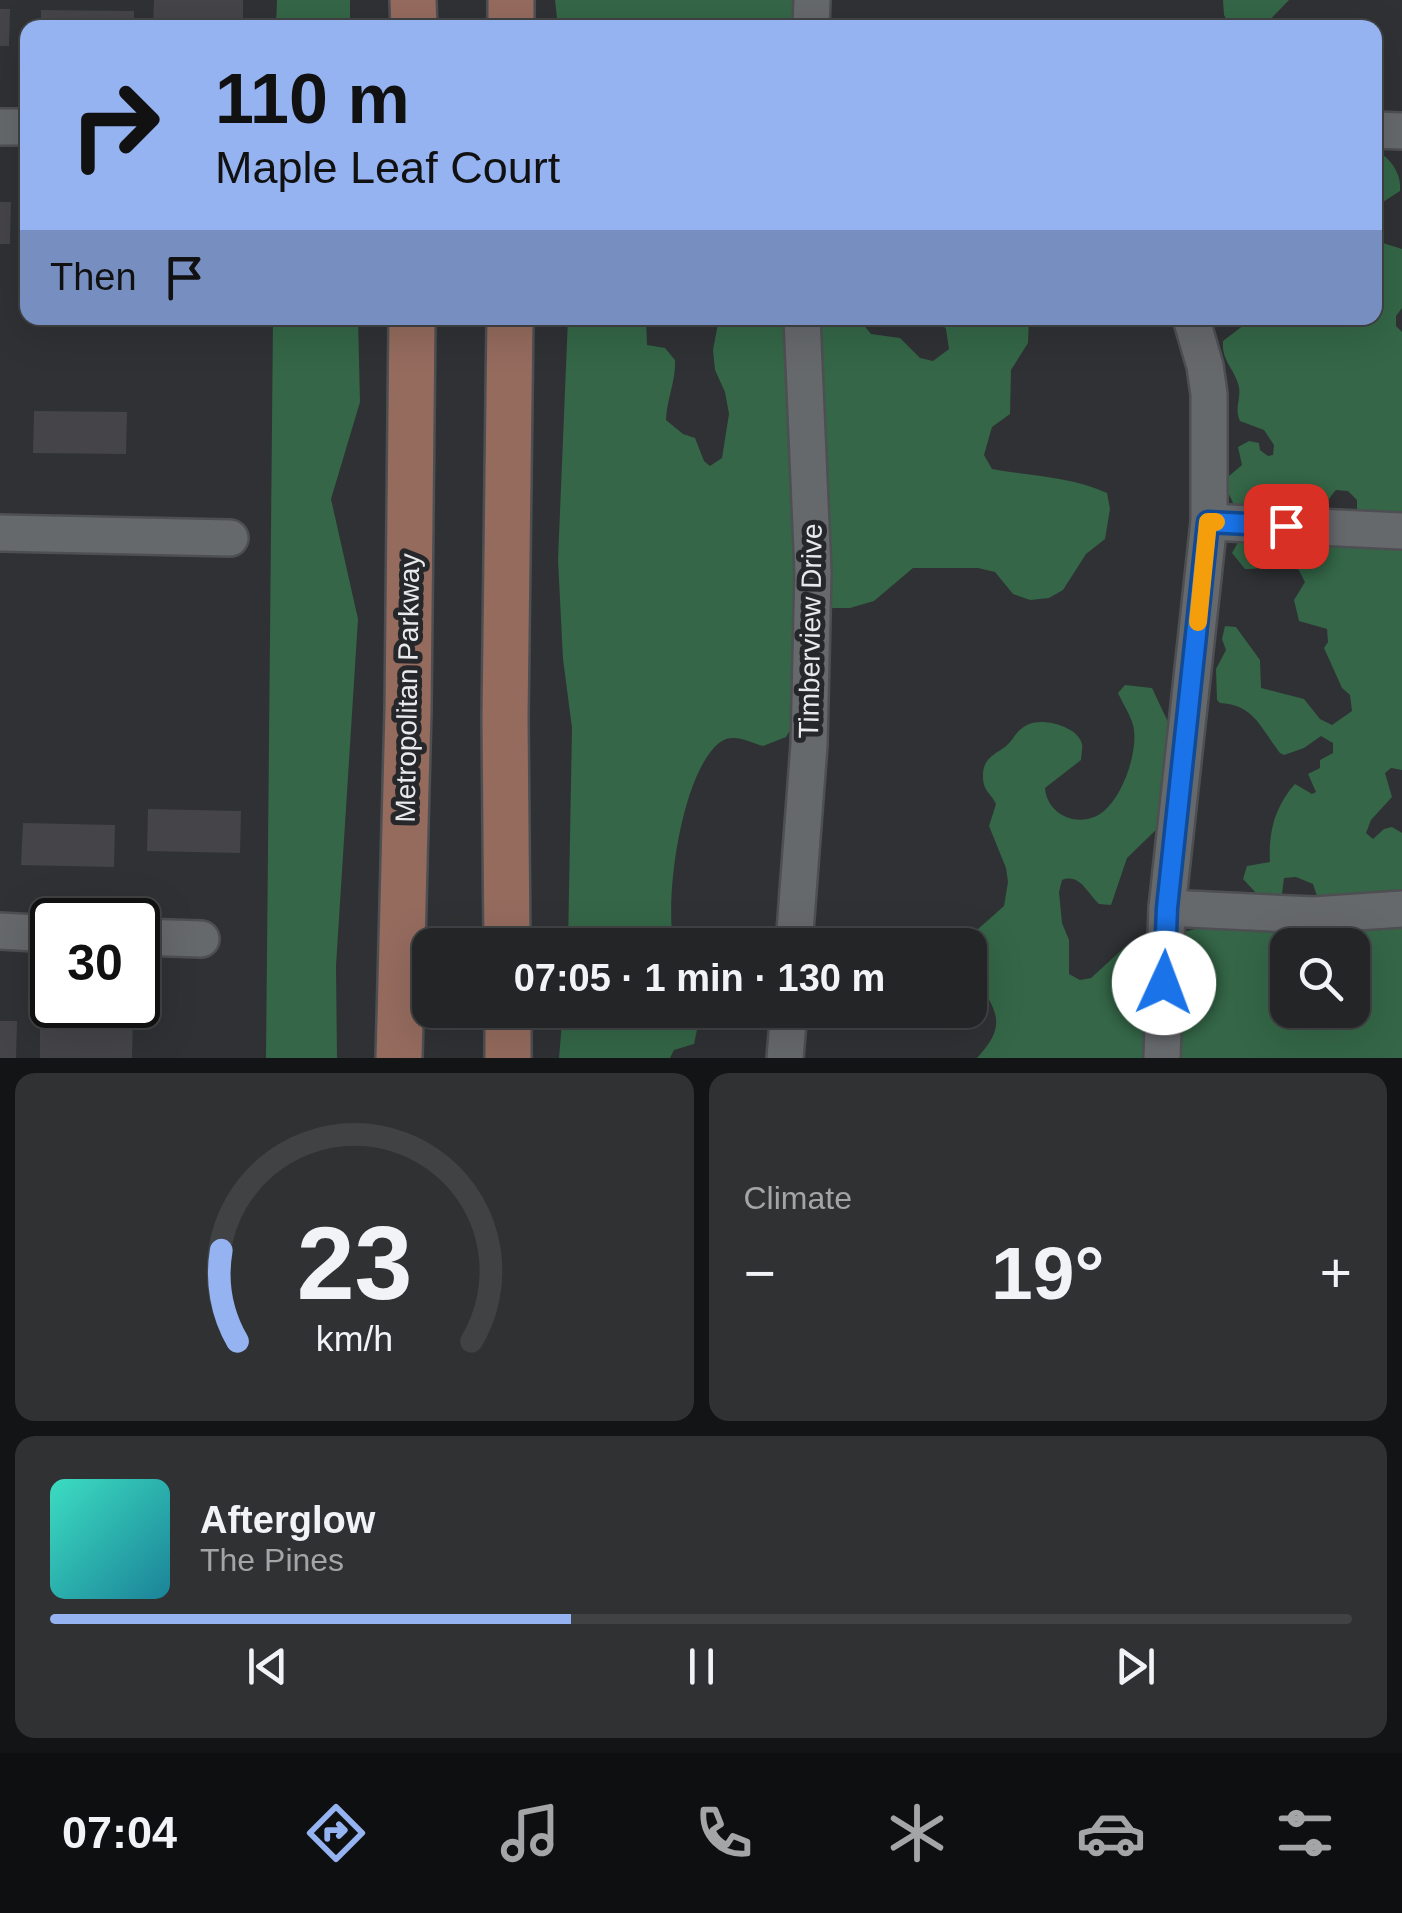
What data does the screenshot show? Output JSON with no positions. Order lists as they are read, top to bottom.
{
  "streets": {
    "main road": ["Metropolitan Parkway"],
    "street": ["Timberview Drive"]
  },
  "page": {
    "turn": ["110 m", "Maple Leaf Court"],
    "then": "Then",
    "limit": "30",
    "trip": "07:05 · 1 min · 130 m",
    "tile": "Climate",
    "heat": ["−", "19°", "+"],
    "song": ["Afterglow", "The Pines"],
    "tabs": "07:04",
    "gauge": ["23", "km/h"]
  }
}
